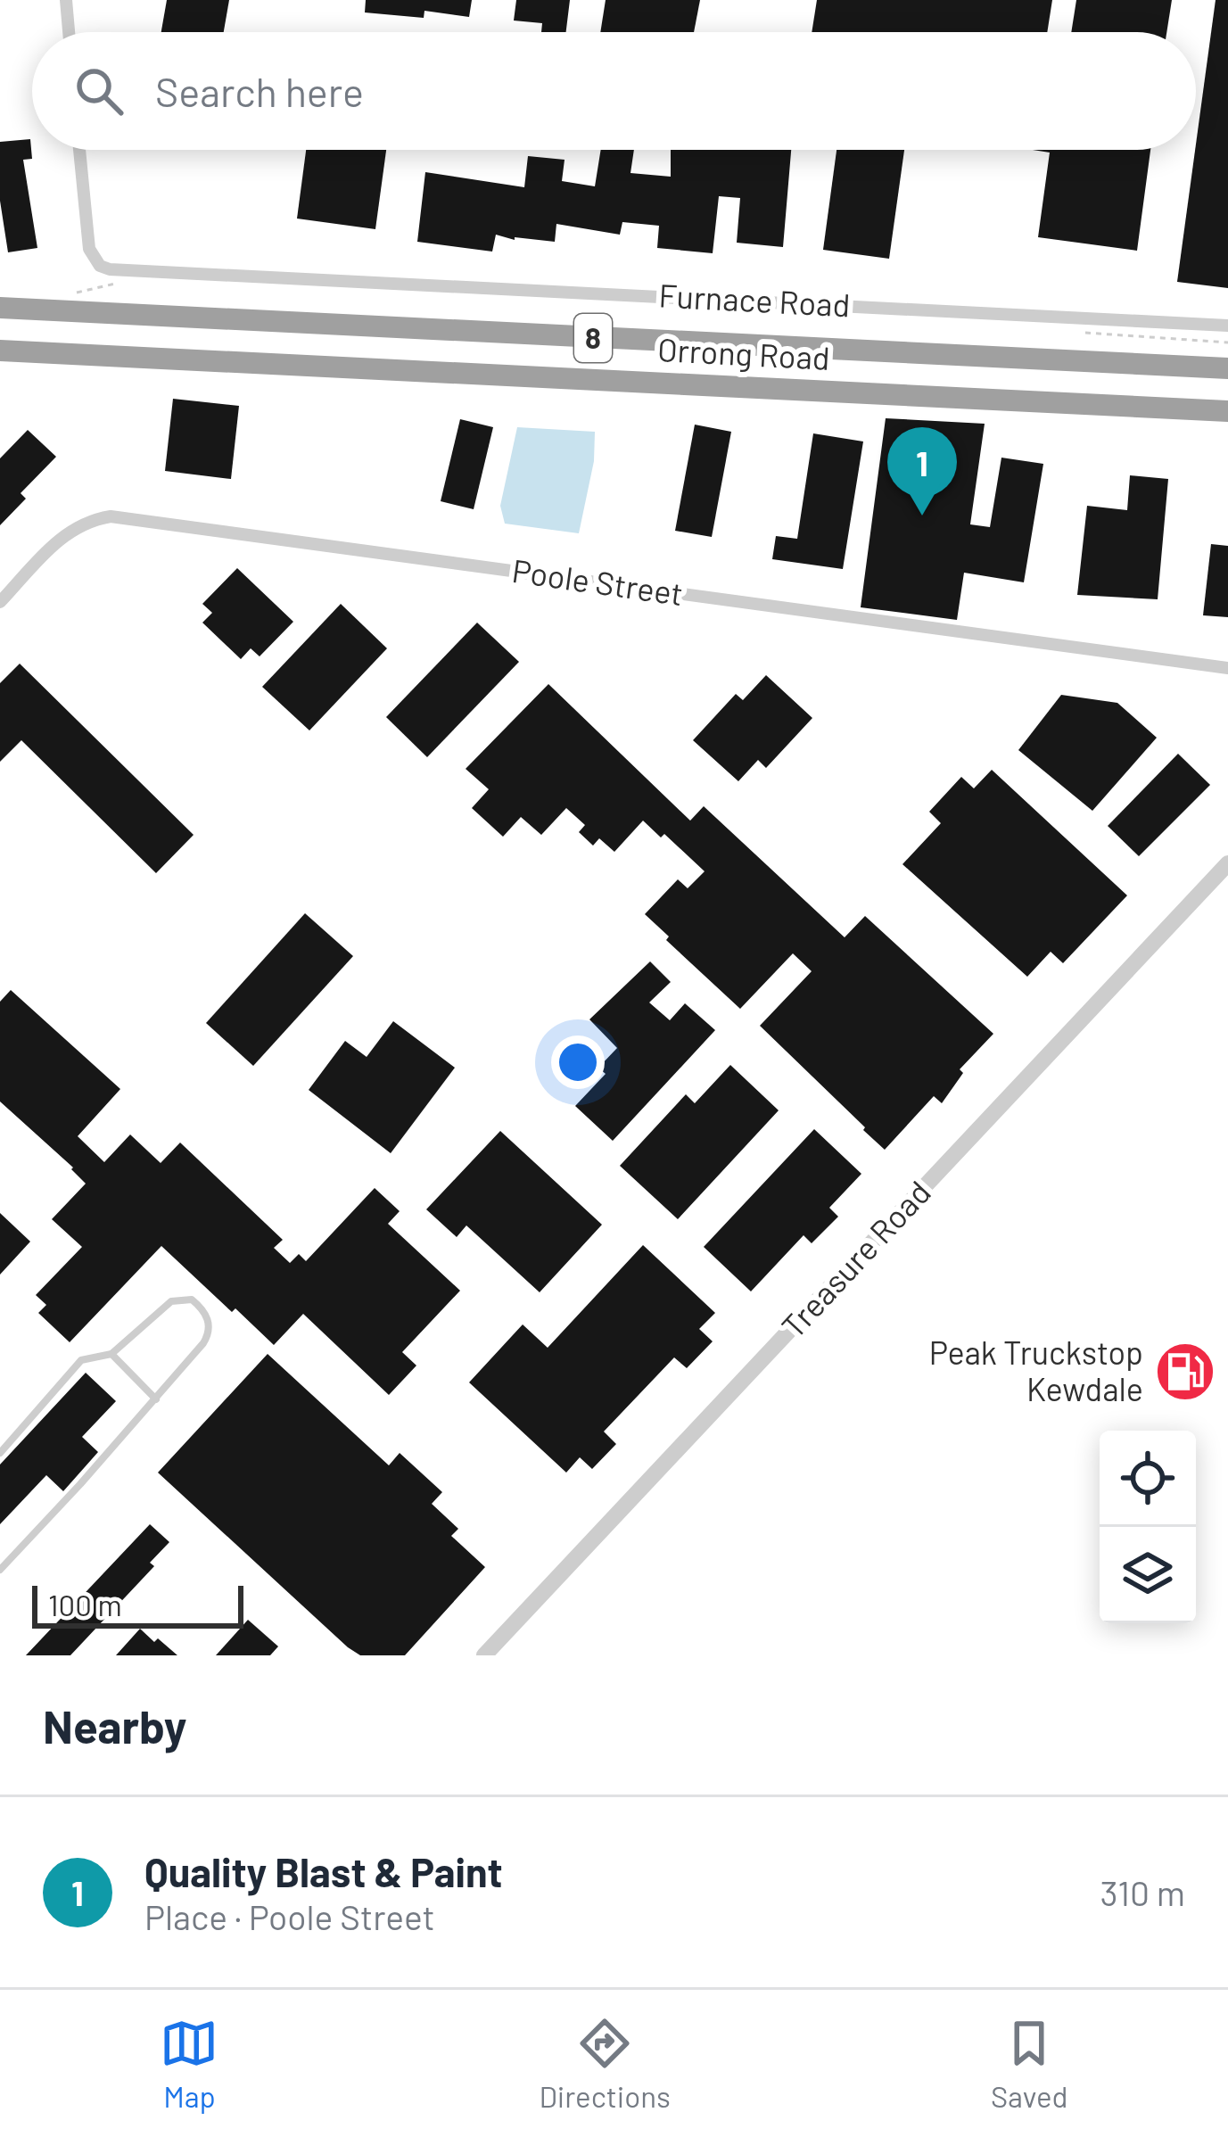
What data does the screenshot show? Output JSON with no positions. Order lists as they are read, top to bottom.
{
  "streets": {
    "highway": ["8", "Orrong Road"],
    "street": ["Furnace Road", "Poole Street", "Treasure Road"]
  },
  "places": {
    "fuel station": ["Peak Truckstop Kewdale"]
  },
  "scale_bar": "100 m",
  "page": {
    "search": "Search here",
    "pins": "1",
    "scale": "100 m",
    "heading": "Nearby",
    "list": [
      {
        "mark": "1",
        "name": "Quality Blast & Paint",
        "note": "Place · Poole Street",
        "value": "310 m"
      }
    ],
    "nav": ["Map", "Directions", "Saved"]
  }
}
